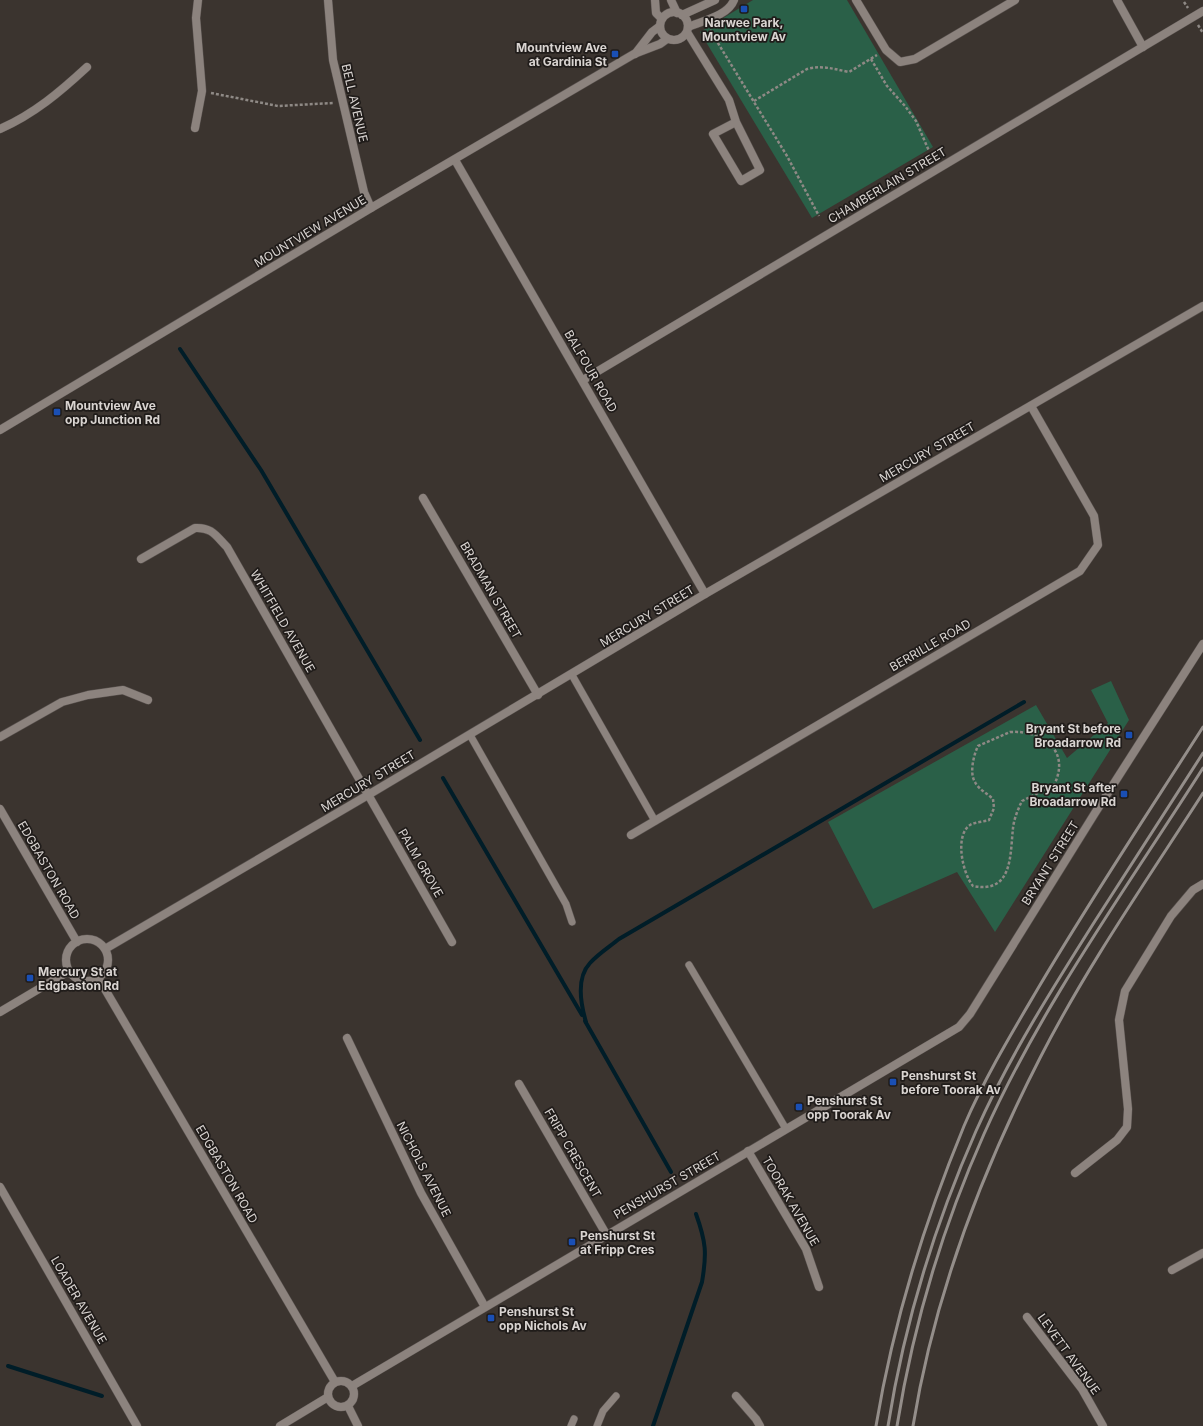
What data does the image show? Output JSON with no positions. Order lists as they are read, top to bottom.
{
  "streets": {
    "street": [
      "BELL AVENUE",
      "CHAMBERLAIN STREET",
      "MOUNTVIEW AVENUE",
      "BALFOUR ROAD",
      "MERCURY STREET",
      "BRADMAN STREET",
      "WHITFIELD AVENUE",
      "BERRILLE ROAD",
      "PALM GROVE",
      "BRYANT STREET",
      "EDGBASTON ROAD",
      "FRIPP CRESCENT",
      "NICHOLS AVENUE",
      "PENSHURST STREET",
      "TOORAK AVENUE",
      "LOADER AVENUE",
      "LEVETT AVENUE"
    ]
  },
  "crossings": [
    ["BELL AVENUE", "MOUNTVIEW AVENUE"],
    ["CHAMBERLAIN STREET", "BALFOUR ROAD"],
    ["MOUNTVIEW AVENUE", "BALFOUR ROAD"],
    ["BALFOUR ROAD", "MERCURY STREET"],
    ["MERCURY STREET", "BRADMAN STREET"],
    ["MERCURY STREET", "WHITFIELD AVENUE"],
    ["MERCURY STREET", "BERRILLE ROAD"],
    ["MERCURY STREET", "PALM GROVE"],
    ["MERCURY STREET", "EDGBASTON ROAD"],
    ["WHITFIELD AVENUE", "PALM GROVE"],
    ["BRYANT STREET", "PENSHURST STREET"],
    ["EDGBASTON ROAD", "PENSHURST STREET"],
    ["FRIPP CRESCENT", "PENSHURST STREET"],
    ["NICHOLS AVENUE", "PENSHURST STREET"],
    ["PENSHURST STREET", "TOORAK AVENUE"]
  ],
  "places": {
    "transit": [
      "Narwee Park, Mountview Av",
      "Mountview Ave at Gardinia St",
      "Mountview Ave opp Junction Rd",
      "Bryant St before Broadarrow Rd",
      "Bryant St after Broadarrow Rd",
      "Mercury St at Edgbaston Rd",
      "Penshurst St before Toorak Av",
      "Penshurst St opp Toorak Av",
      "Penshurst St at Fripp Cres",
      "Penshurst St opp Nichols Av"
    ]
  }
}
